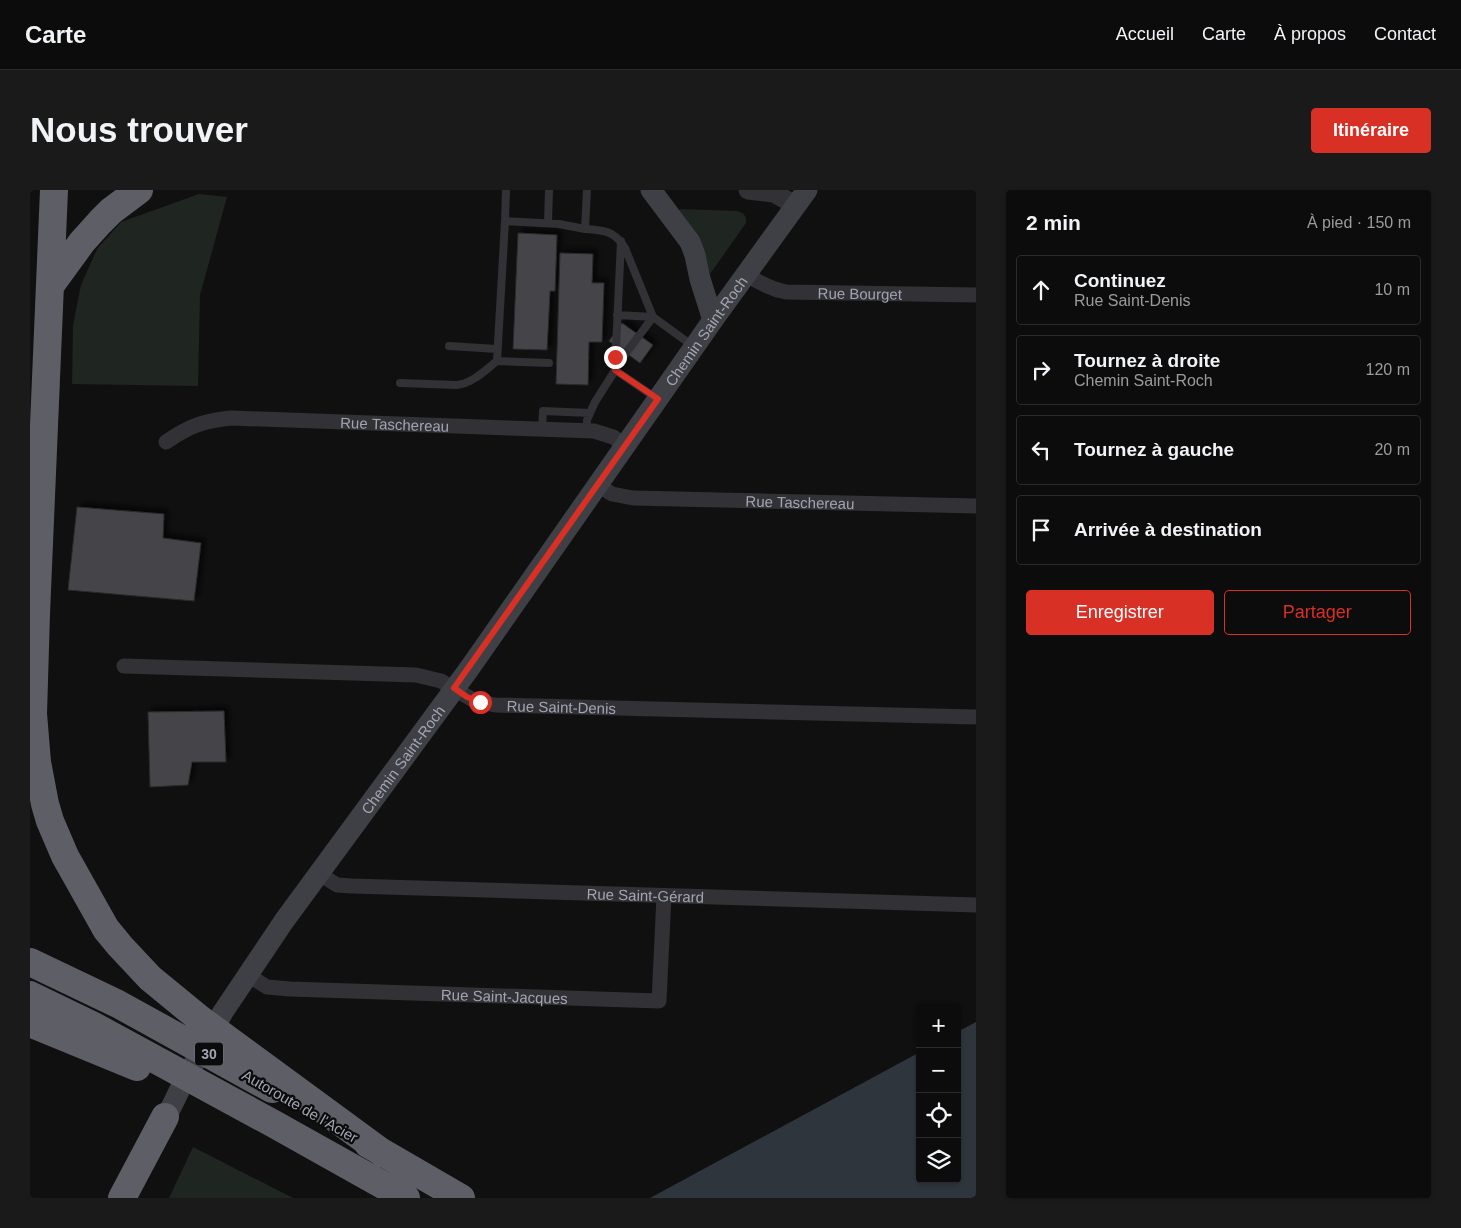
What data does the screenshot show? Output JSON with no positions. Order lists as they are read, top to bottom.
{
  "streets": {
    "highway": ["30", "Autoroute de l'Acier"],
    "main road": ["Chemin Saint-Roch"],
    "street": [
      "Rue Bourget",
      "Rue Taschereau",
      "Rue Saint-Denis",
      "Rue Saint-Gérard",
      "Rue Saint-Jacques"
    ]
  },
  "crossings": [
    ["Rue Bourget", "Chemin Saint-Roch"],
    ["Chemin Saint-Roch", "Rue Taschereau"],
    ["Chemin Saint-Roch", "Rue Saint-Denis"],
    ["Chemin Saint-Roch", "Rue Saint-Gérard"],
    ["Chemin Saint-Roch", "Rue Saint-Jacques"],
    ["Rue Saint-Gérard", "Rue Saint-Jacques"]
  ],
  "page": {
    "header": "Carte",
    "nav": [
      "Accueil",
      "Carte",
      "À propos",
      "Contact"
    ],
    "buttons": [
      "Itinéraire",
      ["Enregistrer", "Partager"]
    ],
    "title": "Nous trouver",
    "heading": ["2 min", "À pied · 150 m"],
    "list": [
      ["Continuez", "Rue Saint-Denis", "10 m"],
      ["Tournez à droite", "Chemin Saint-Roch", "120 m"],
      ["Tournez à gauche", "20 m"],
      "Arrivée à destination"
    ],
    "map_buttons": ["+", "−"]
  }
}
